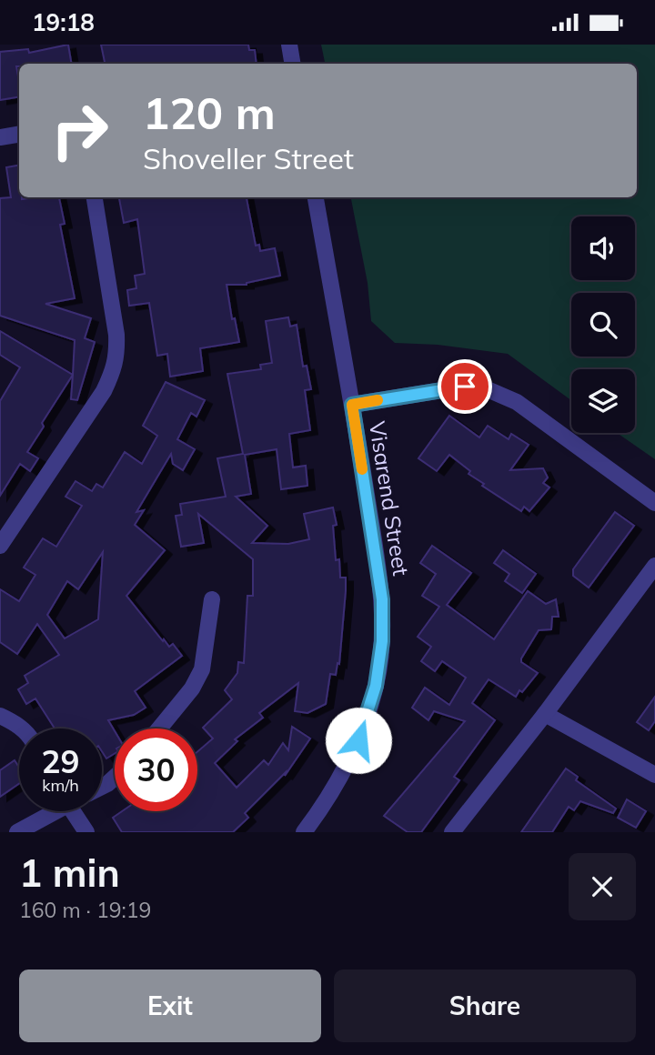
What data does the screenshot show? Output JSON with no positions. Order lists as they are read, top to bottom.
{
  "streets": {
    "street": ["Visarend Street"]
  },
  "page": {
    "status": "19:18",
    "turn": ["120 m", "Shoveller Street"],
    "speed": "29 km/h",
    "limit": "30",
    "heading": ["1 min", "160 m · 19:19"],
    "buttons": ["Exit", "Share"]
  }
}
